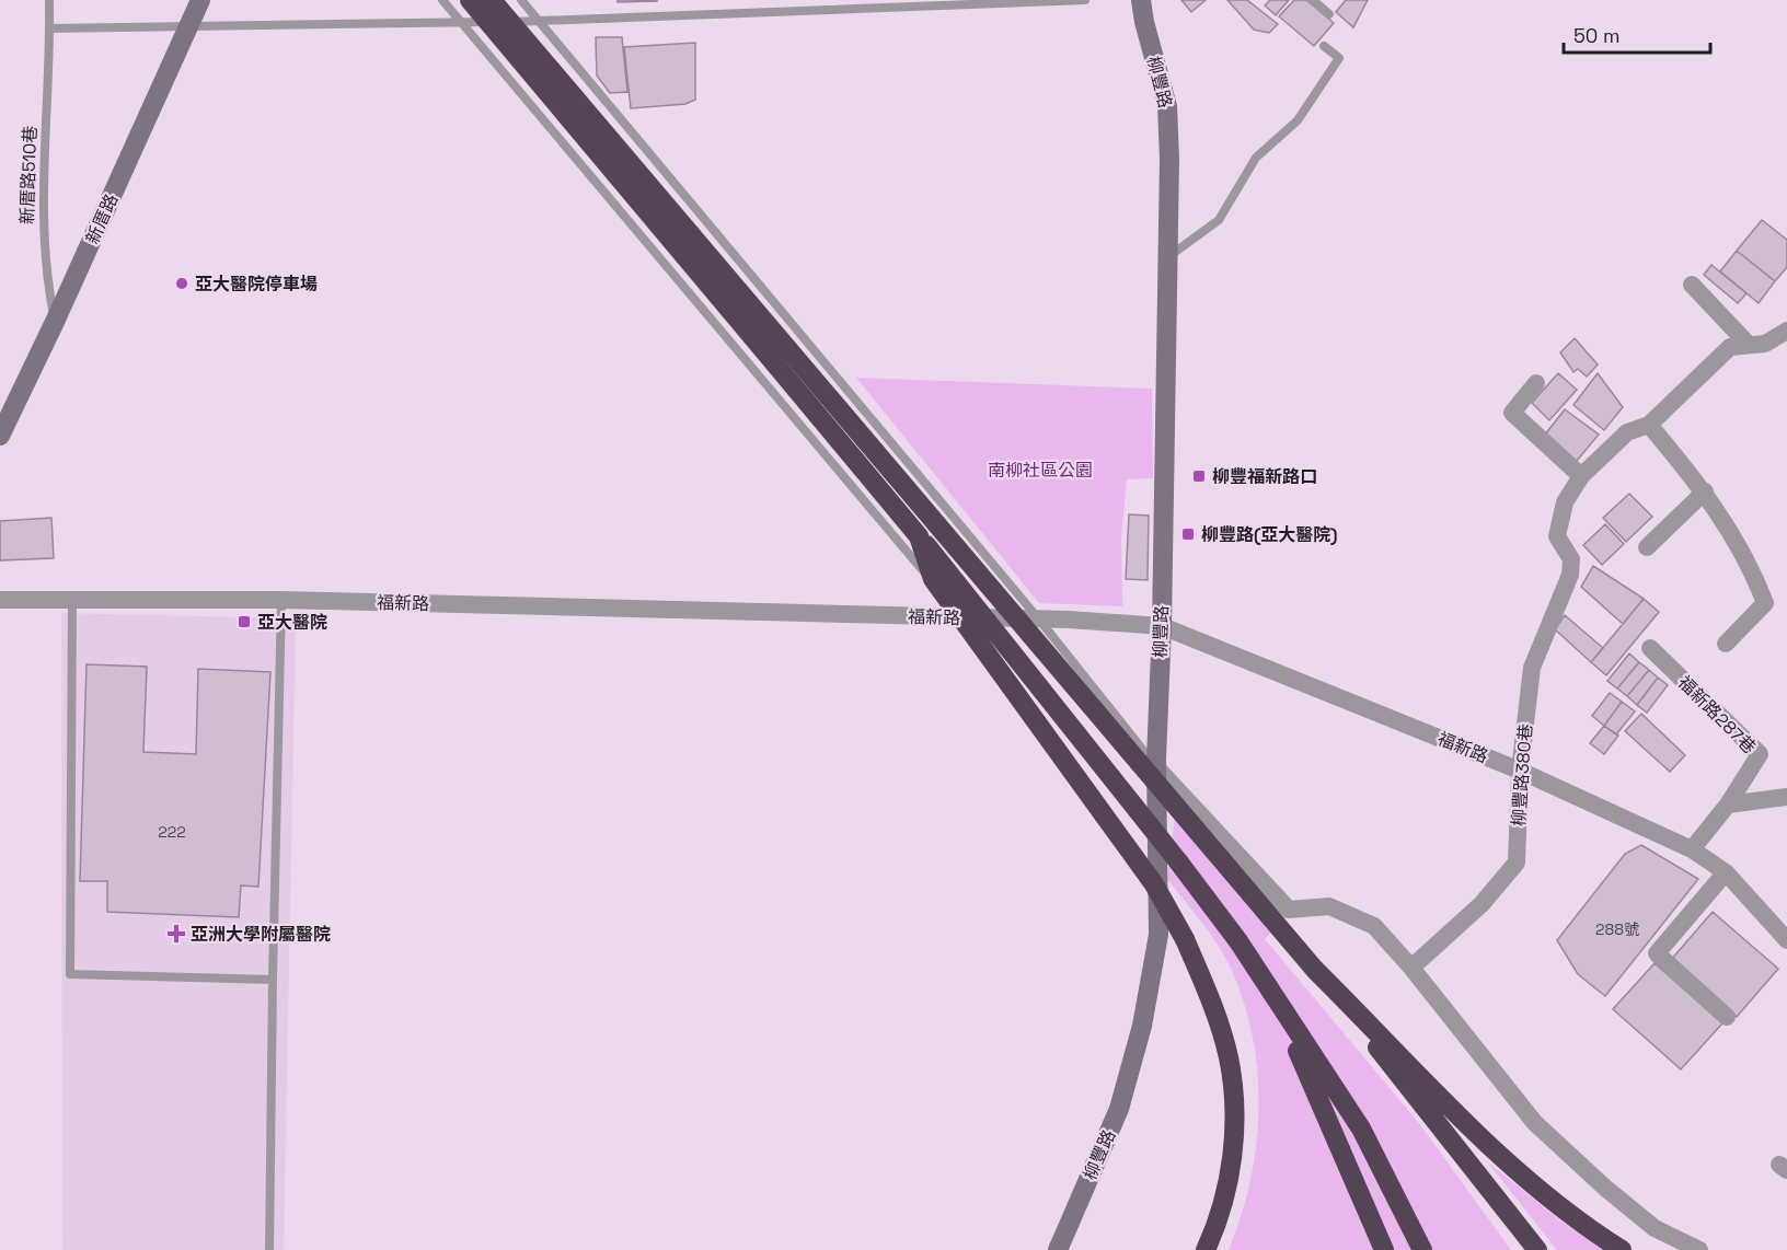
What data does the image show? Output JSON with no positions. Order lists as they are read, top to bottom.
{
  "streets": {
    "street": [
      "柳豐路",
      "新厝路",
      "福新路",
      "福新路287巷",
      "柳豐路380巷"
    ],
    "lane": ["新厝路510巷"]
  },
  "crossings": [
    ["柳豐路", "福新路"],
    ["新厝路510巷", "新厝路"],
    ["福新路", "福新路287巷"],
    ["福新路", "柳豐路380巷"]
  ],
  "parks": ["南柳社區公園"],
  "places": {
    "other": ["亞大醫院停車場"],
    "transit": ["柳豐福新路口", "柳豐路(亞大醫院)", "亞大醫院"],
    "health": ["亞洲大學附屬醫院"]
  },
  "house_numbers": ["222", "288號"],
  "scale_bar": "50 m"
}
